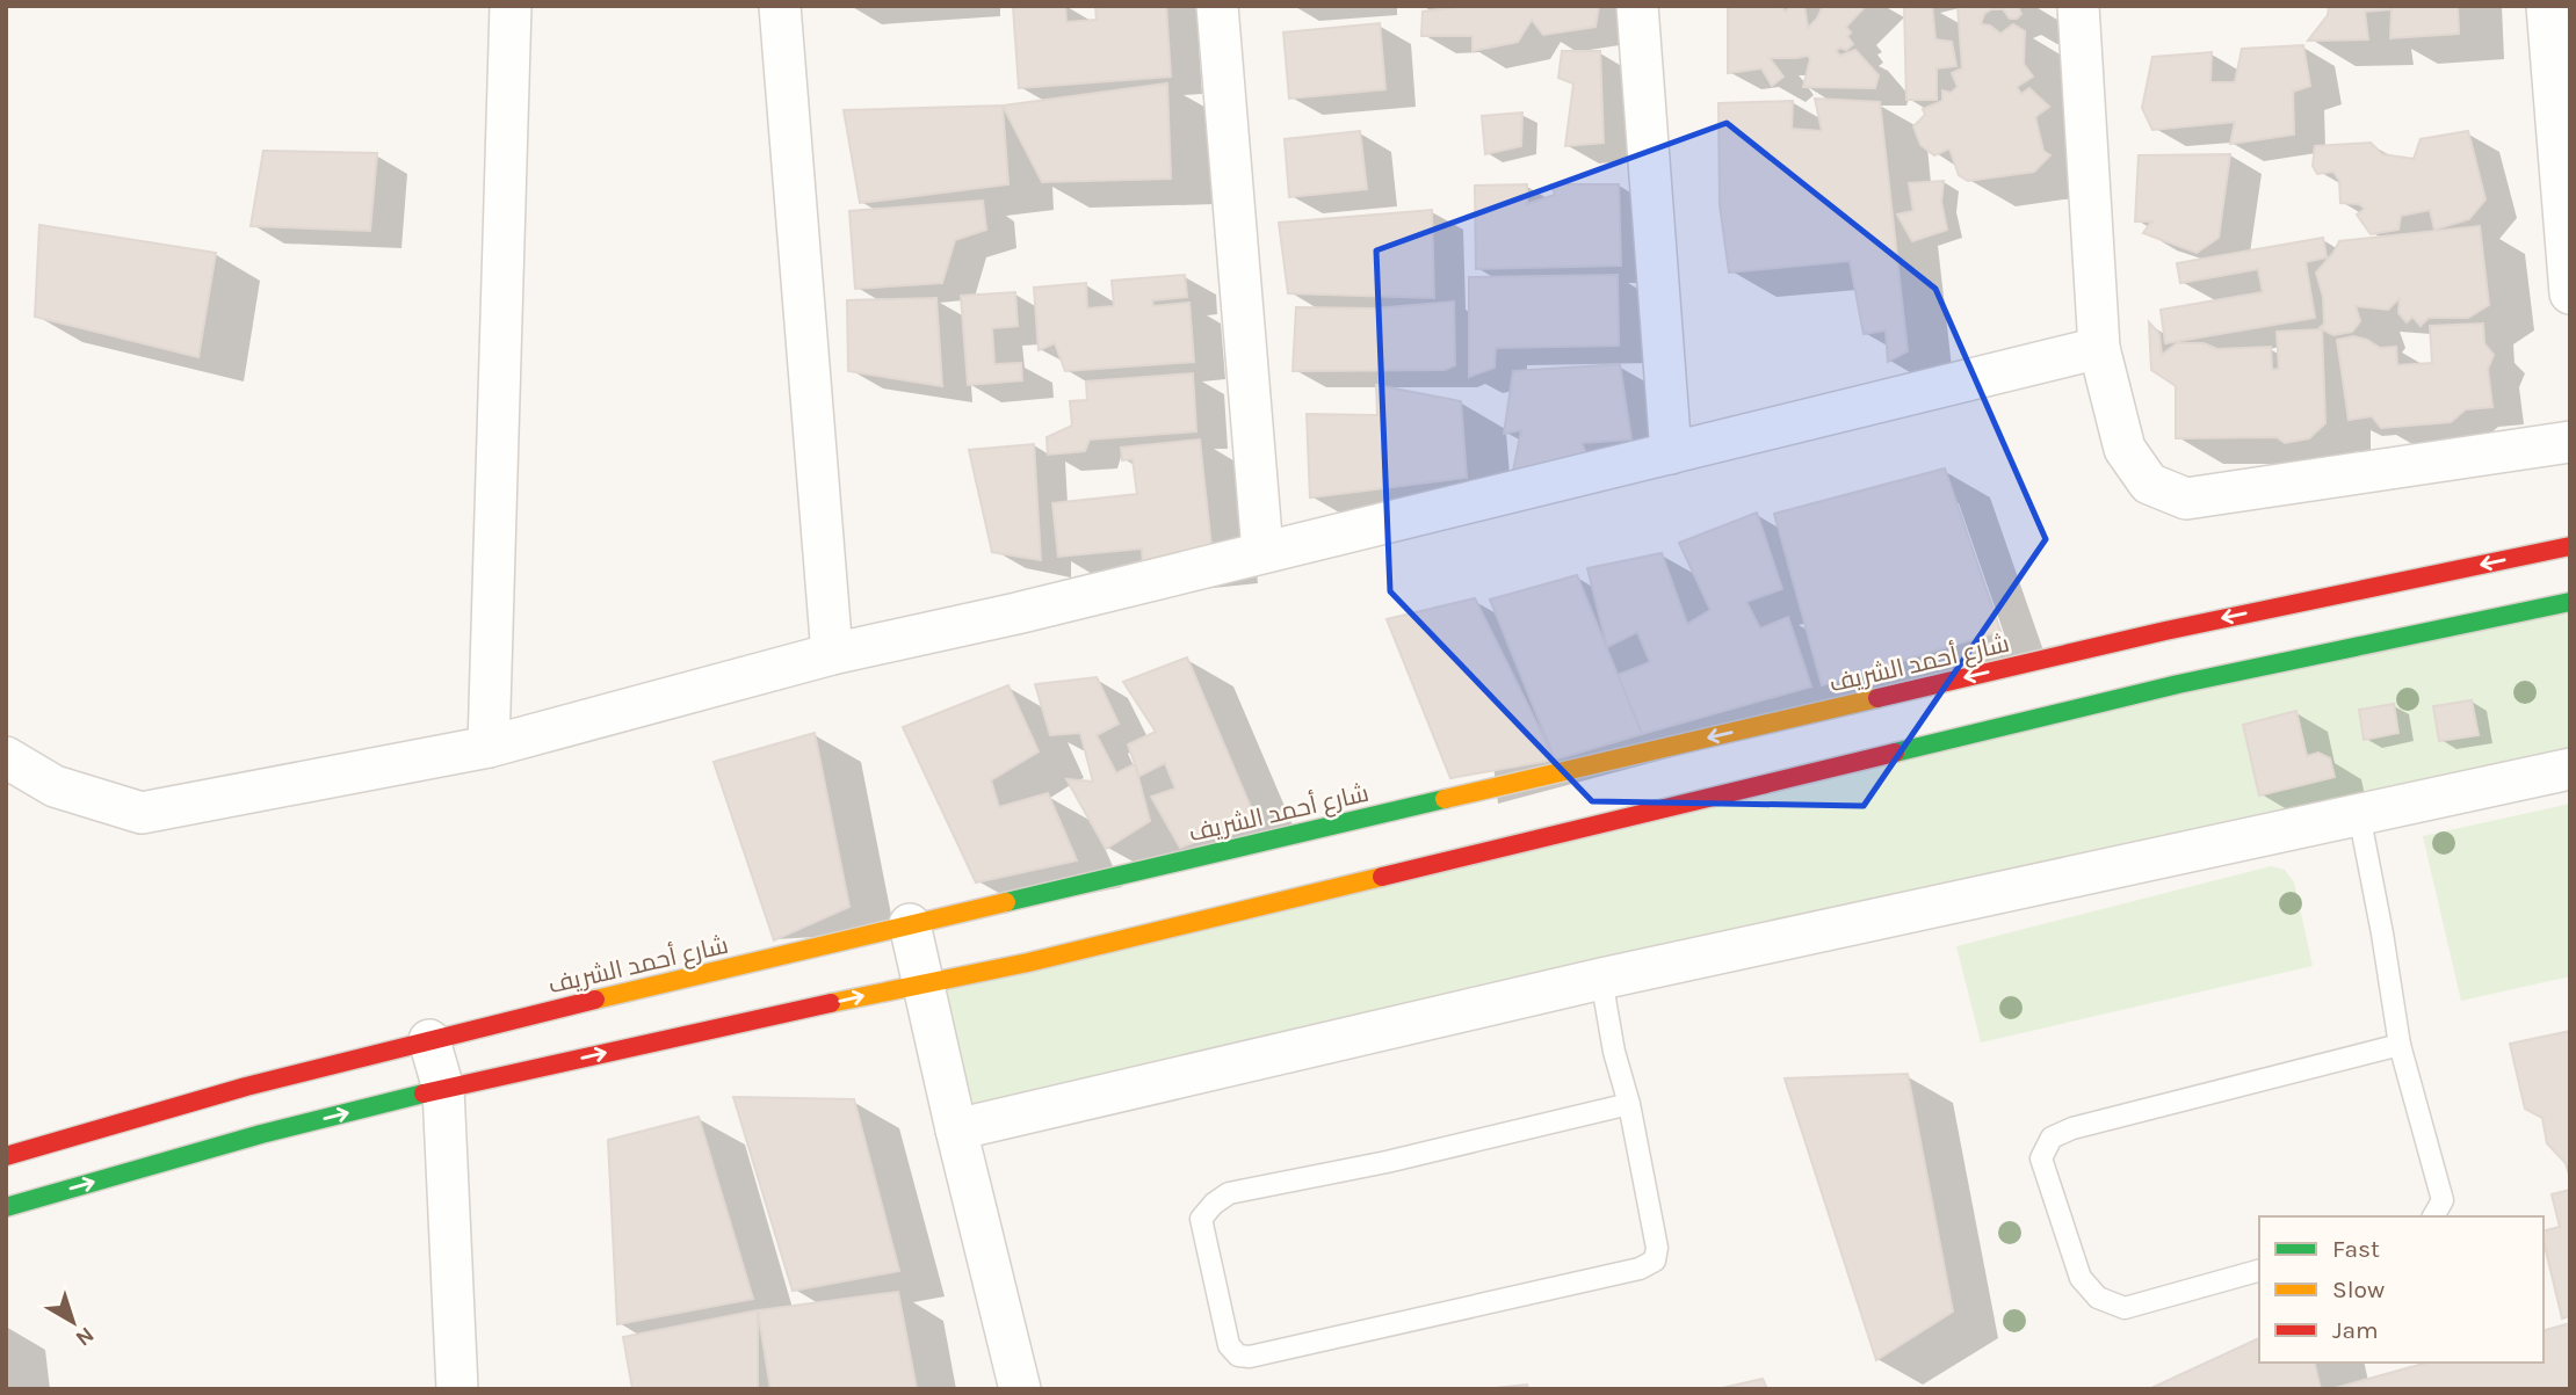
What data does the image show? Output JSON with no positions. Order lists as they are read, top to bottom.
{
  "streets": {
    "street": ["شارع أحمد الشريف"]
  },
  "legend": ["Fast", "Slow", "Jam"],
  "north": "bottom right"
}
